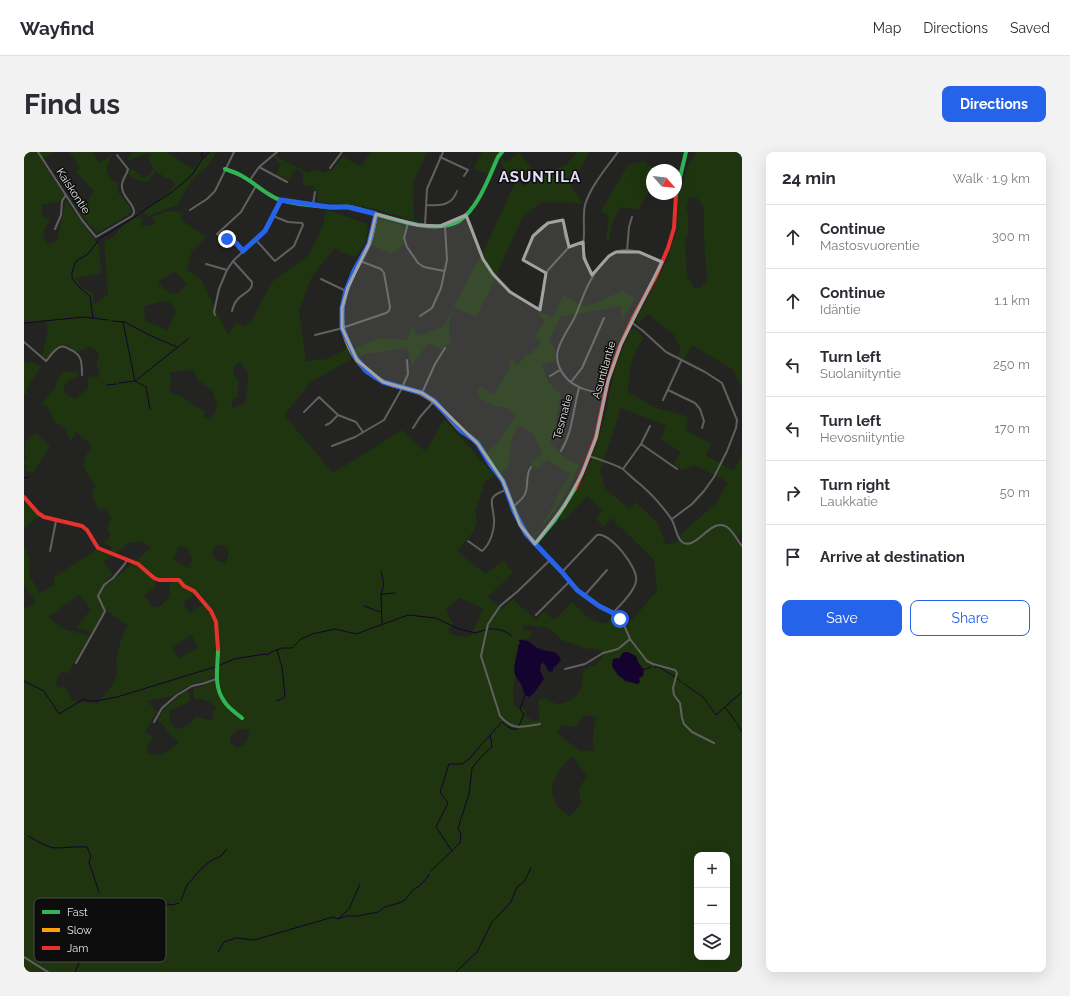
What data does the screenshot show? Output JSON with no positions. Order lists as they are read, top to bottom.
{
  "streets": {
    "street": ["Kaiskontie", "Asuntilantie", "Tesmatie"]
  },
  "districts": ["ASUNTILA"],
  "legend": ["Fast", "Slow", "Jam"],
  "north": "bottom right",
  "page": {
    "header": "Wayfind",
    "nav": ["Map", "Directions", "Saved"],
    "buttons": [
      "Directions",
      ["Save", "Share"]
    ],
    "title": "Find us",
    "heading": ["24 min", "Walk · 1.9 km"],
    "list": [
      ["Continue", "Mastosvuorentie", "300 m"],
      ["Continue", "Idäntie", "1.1 km"],
      ["Turn left", "Suolaniityntie", "250 m"],
      ["Turn left", "Hevosniityntie", "170 m"],
      ["Turn right", "Laukkatie", "50 m"],
      "Arrive at destination"
    ],
    "map_buttons": ["+", "−"]
  }
}
